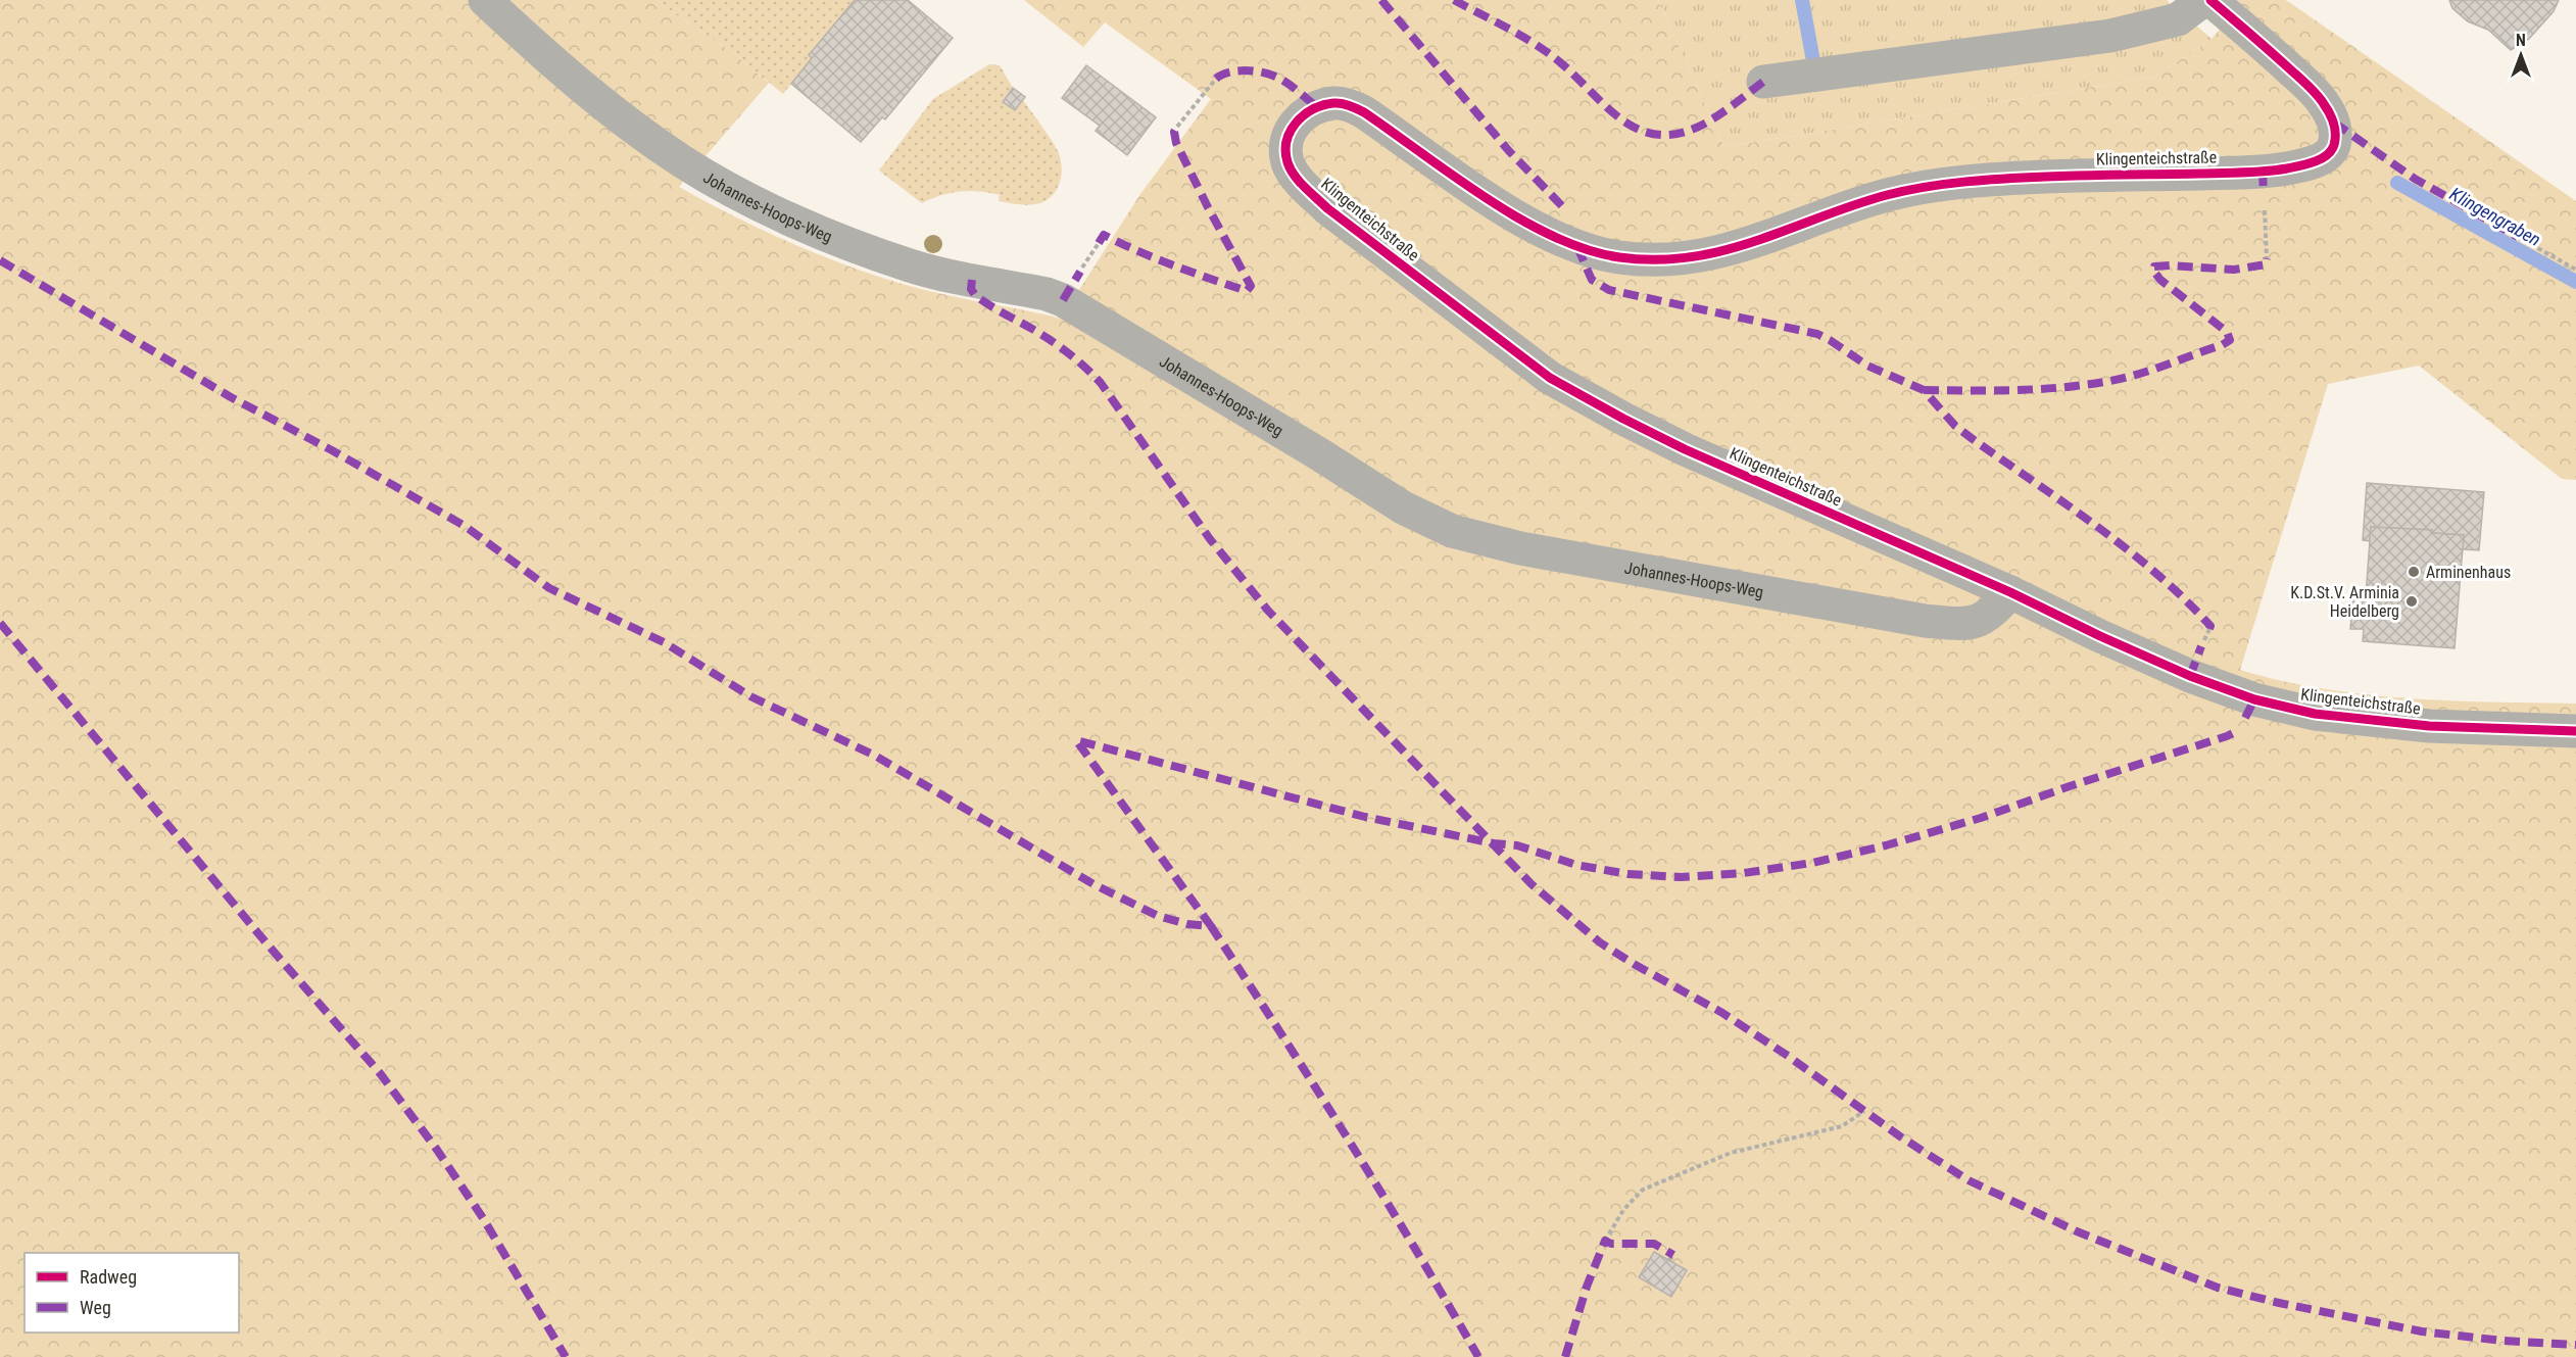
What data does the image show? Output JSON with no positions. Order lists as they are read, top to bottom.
{
  "streets": {
    "street": ["Klingenteichstraße", "Johannes-Hoops-Weg"]
  },
  "crossings": [
    ["Klingenteichstraße", "Johannes-Hoops-Weg"]
  ],
  "water": ["Klingengraben"],
  "places": ["Arminenhaus", "K.D.St.V. Arminia Heidelberg"],
  "legend": ["Radweg", "Weg"],
  "north": "top"
}
